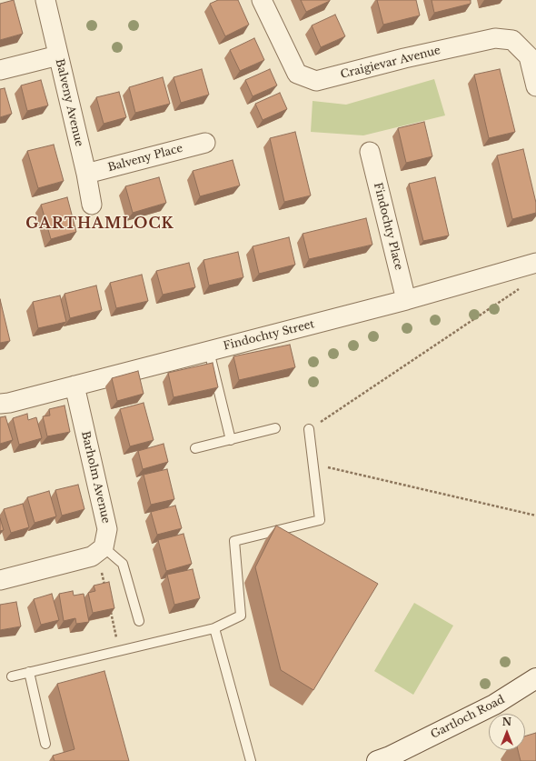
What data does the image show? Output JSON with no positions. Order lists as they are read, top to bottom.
{
  "streets": {
    "main road": ["Gartloch Road"],
    "street": [
      "Craigievar Avenue",
      "Balveny Avenue",
      "Balveny Place",
      "Findochty Place",
      "Findochty Street",
      "Barholm Avenue"
    ]
  },
  "crossings": [
    ["Balveny Avenue", "Balveny Place"],
    ["Findochty Place", "Findochty Street"],
    ["Findochty Street", "Barholm Avenue"]
  ],
  "districts": ["GARTHAMLOCK"],
  "north": "top"
}
